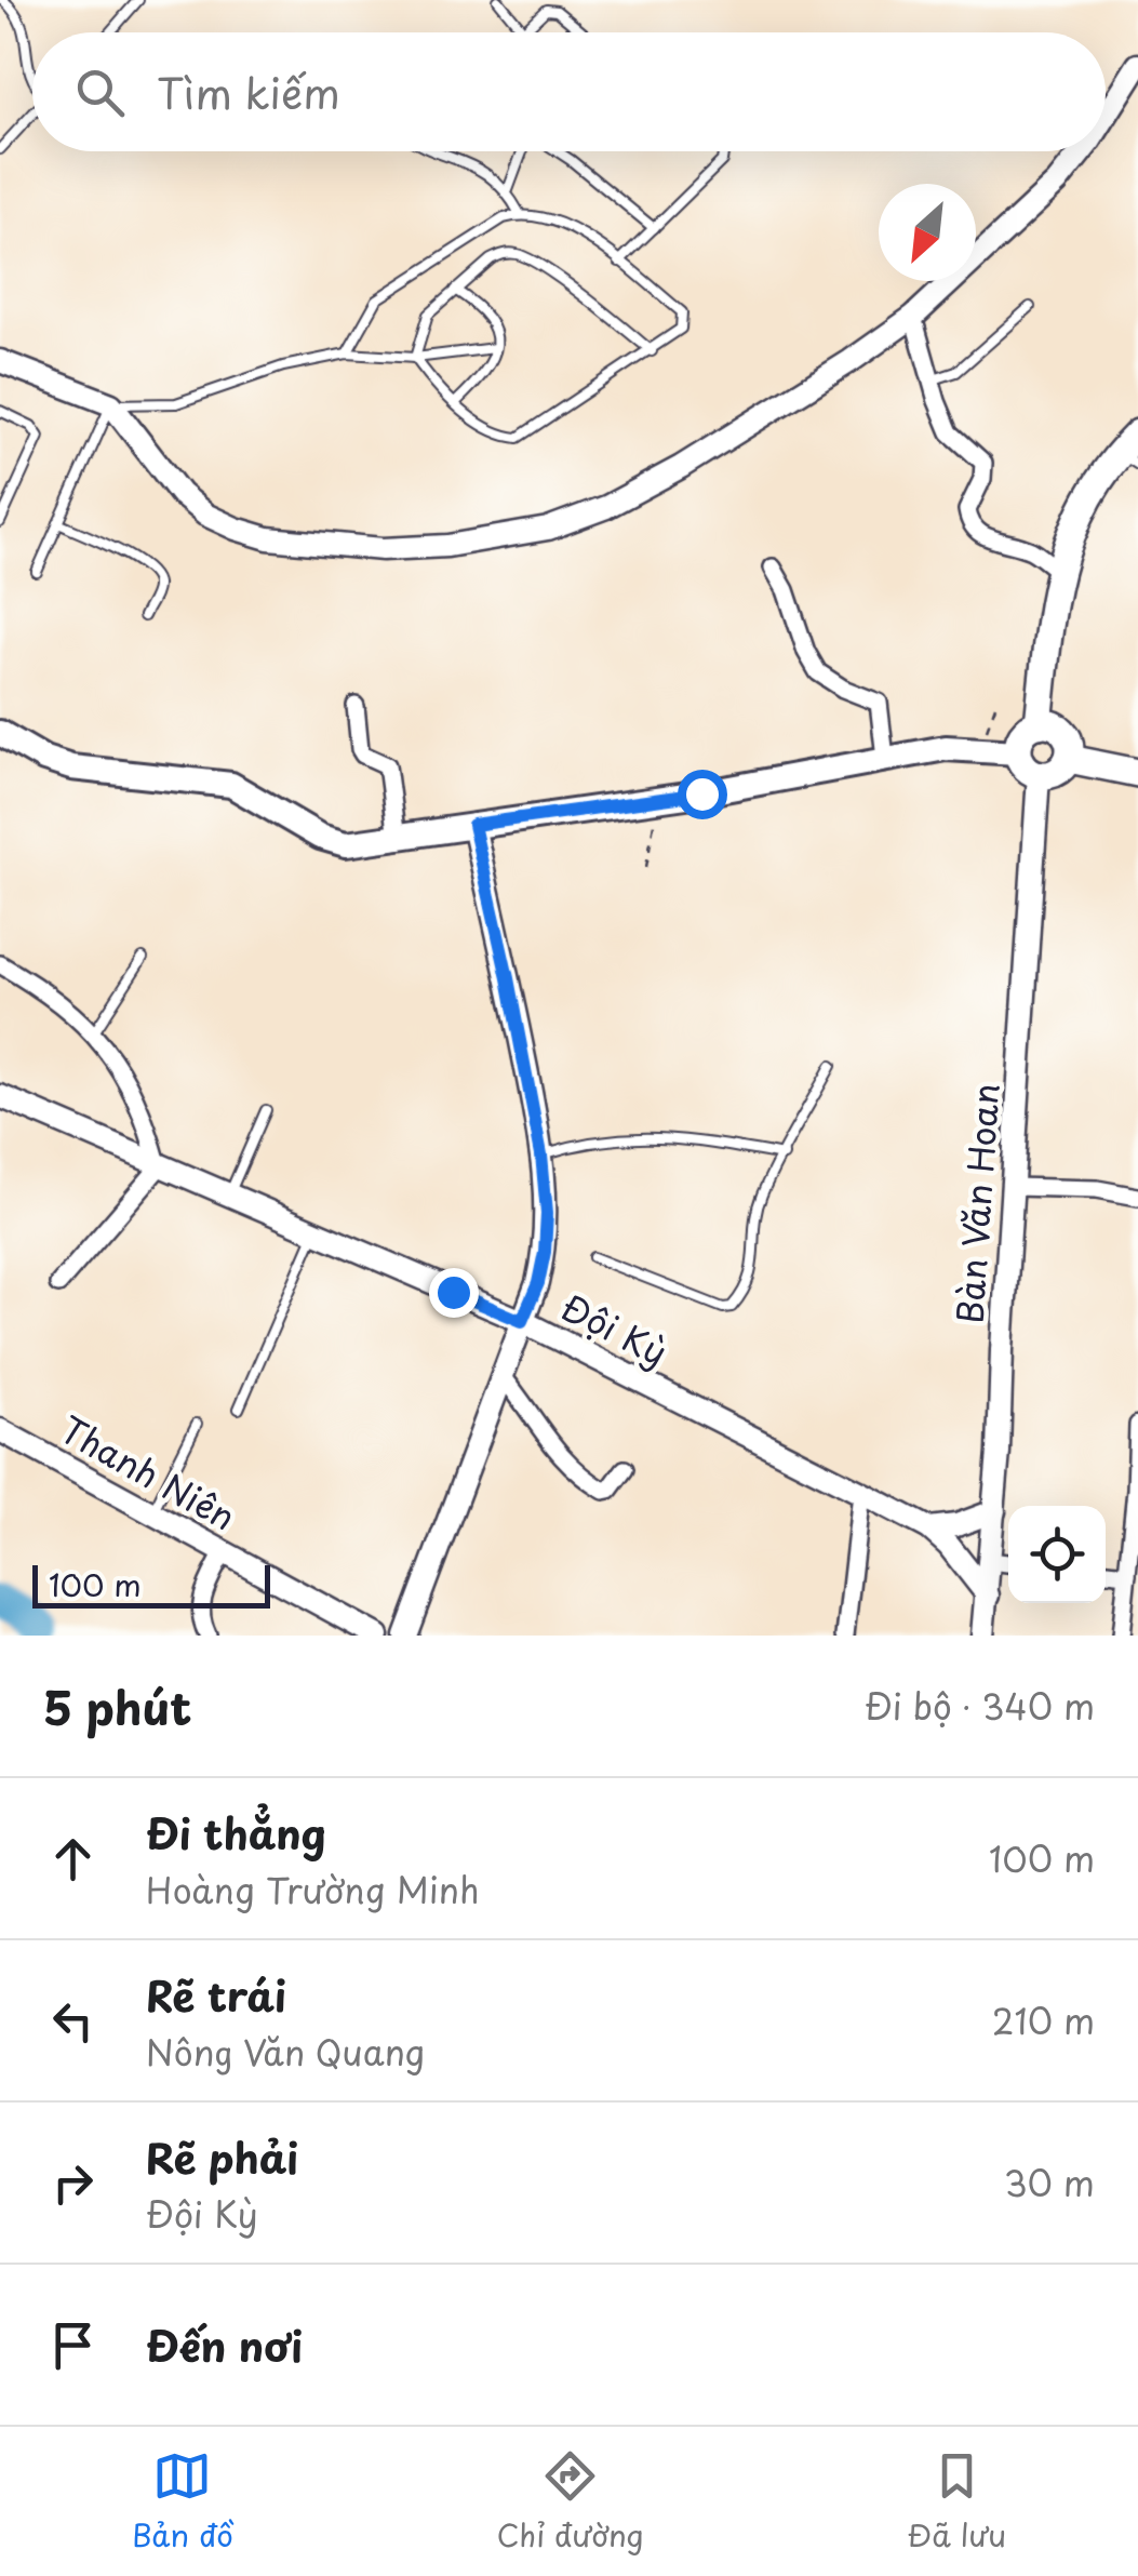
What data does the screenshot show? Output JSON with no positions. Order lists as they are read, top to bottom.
{
  "streets": {
    "street": ["Bàn Văn Hoan", "Đội Kỳ", "Thanh Niên"]
  },
  "crossings": [
    ["Bàn Văn Hoan", "Đội Kỳ"]
  ],
  "scale_bar": "100 m",
  "north": "bottom left",
  "page": {
    "search": "Tìm kiếm",
    "scale": "100 m",
    "heading": ["5 phút", "Đi bộ · 340 m"],
    "list": [
      ["Đi thẳng", "Hoàng Trường Minh", "100 m"],
      ["Rẽ trái", "Nông Văn Quang", "210 m"],
      ["Rẽ phải", "Đội Kỳ", "30 m"],
      "Đến nơi"
    ],
    "nav": ["Bản đồ", "Chỉ đường", "Đã lưu"]
  }
}
